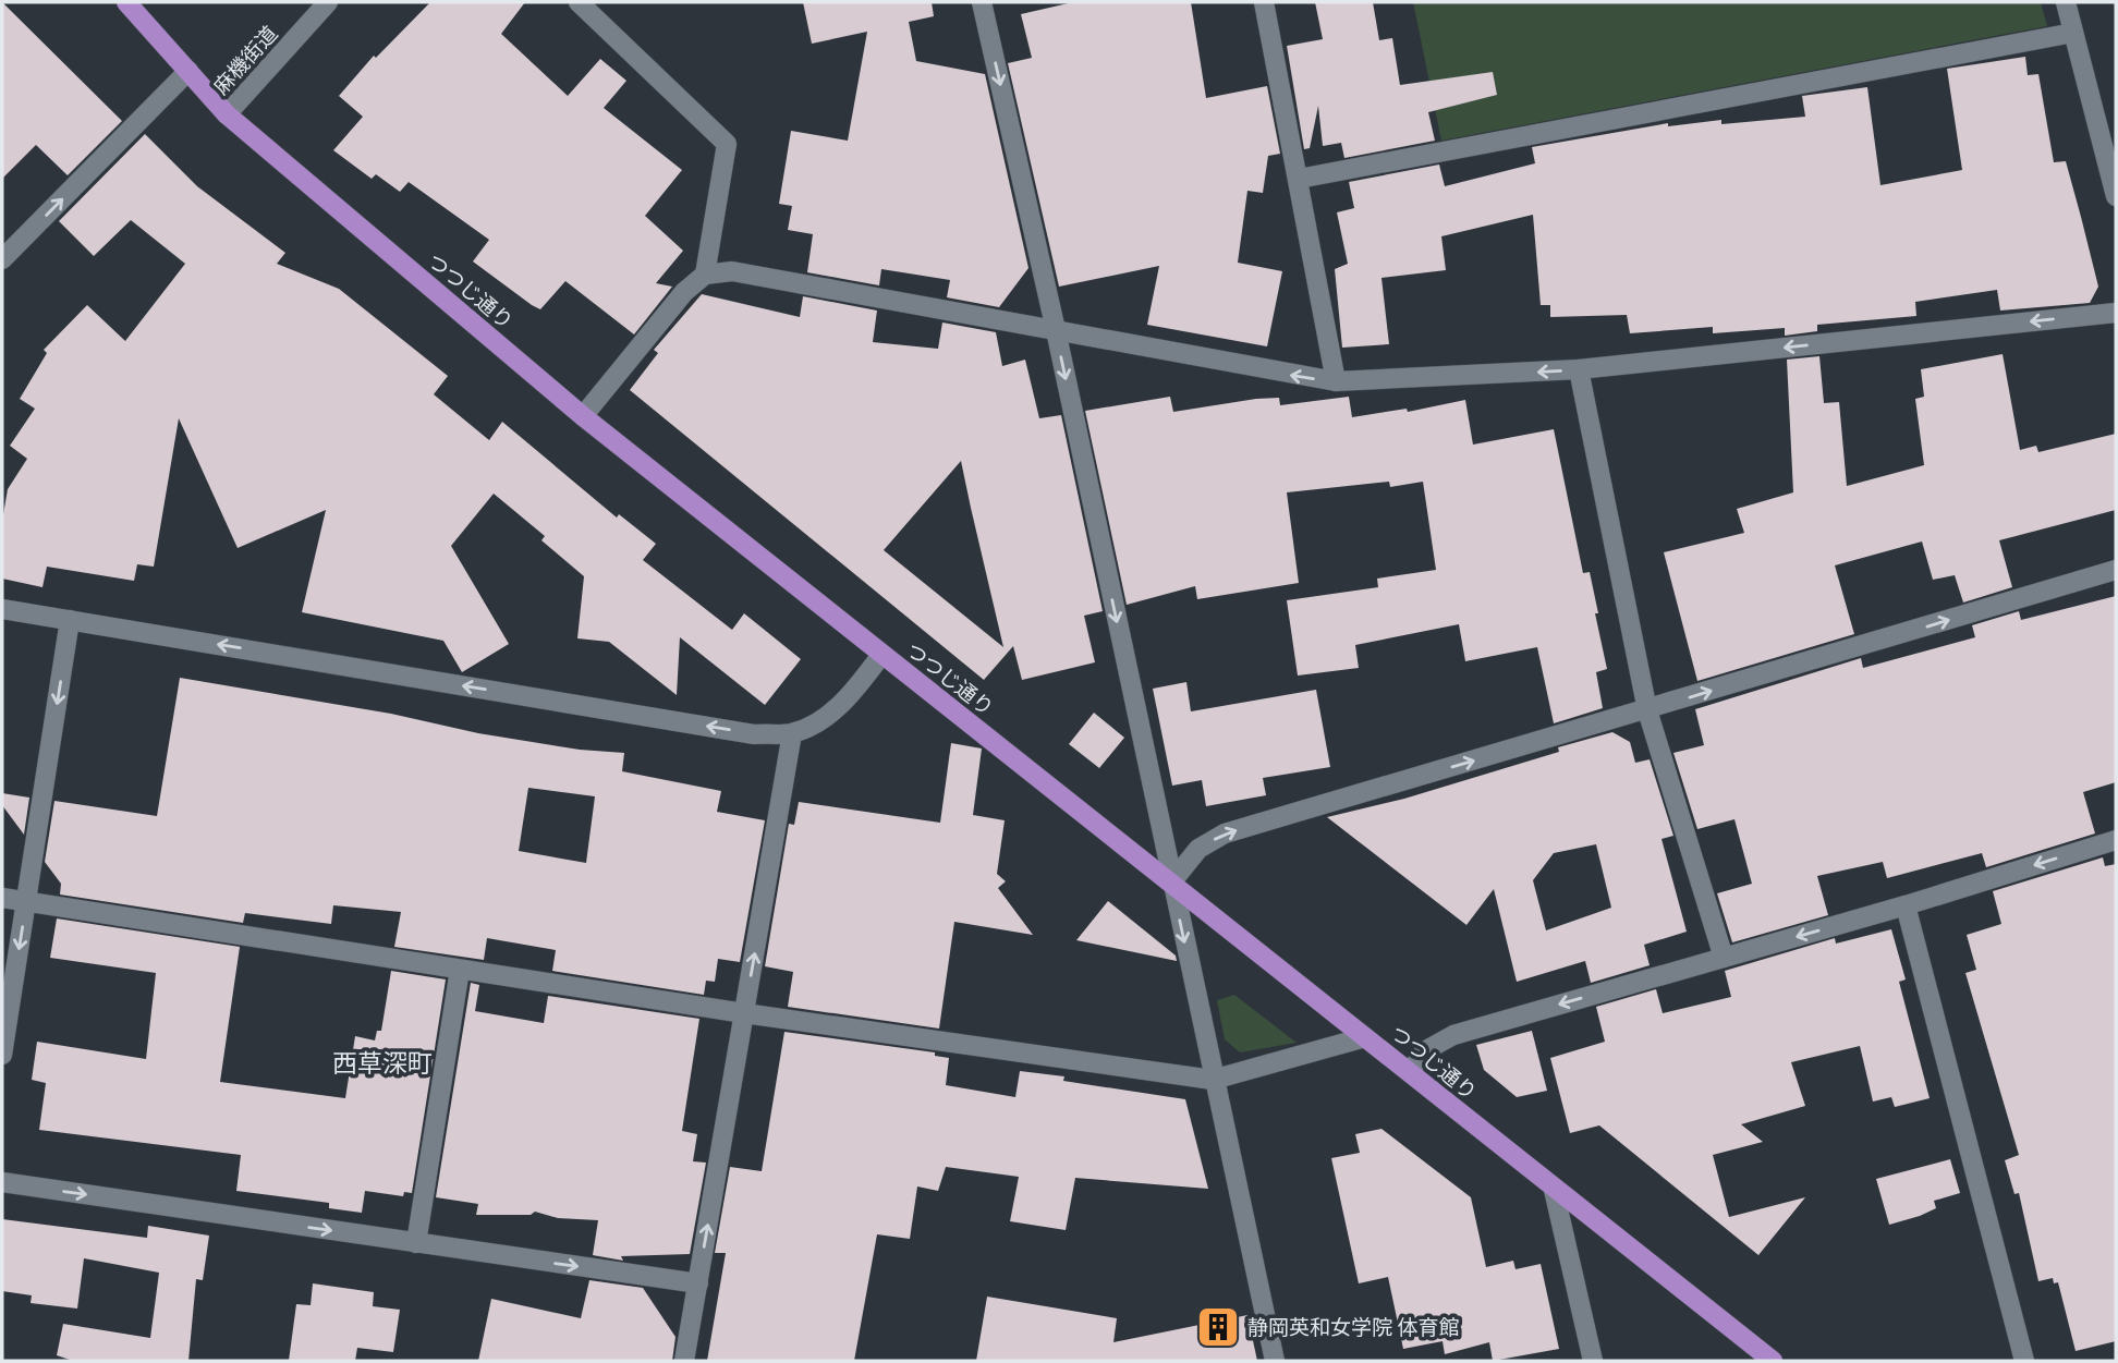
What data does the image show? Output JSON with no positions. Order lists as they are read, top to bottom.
{
  "streets": {
    "main road": ["つつじ通り"],
    "street": ["麻機街道"]
  },
  "crossings": [
    ["麻機街道", "つつじ通り"]
  ],
  "districts": ["西草深町"],
  "places": {
    "building": ["静岡英和女学院 体育館"]
  }
}
